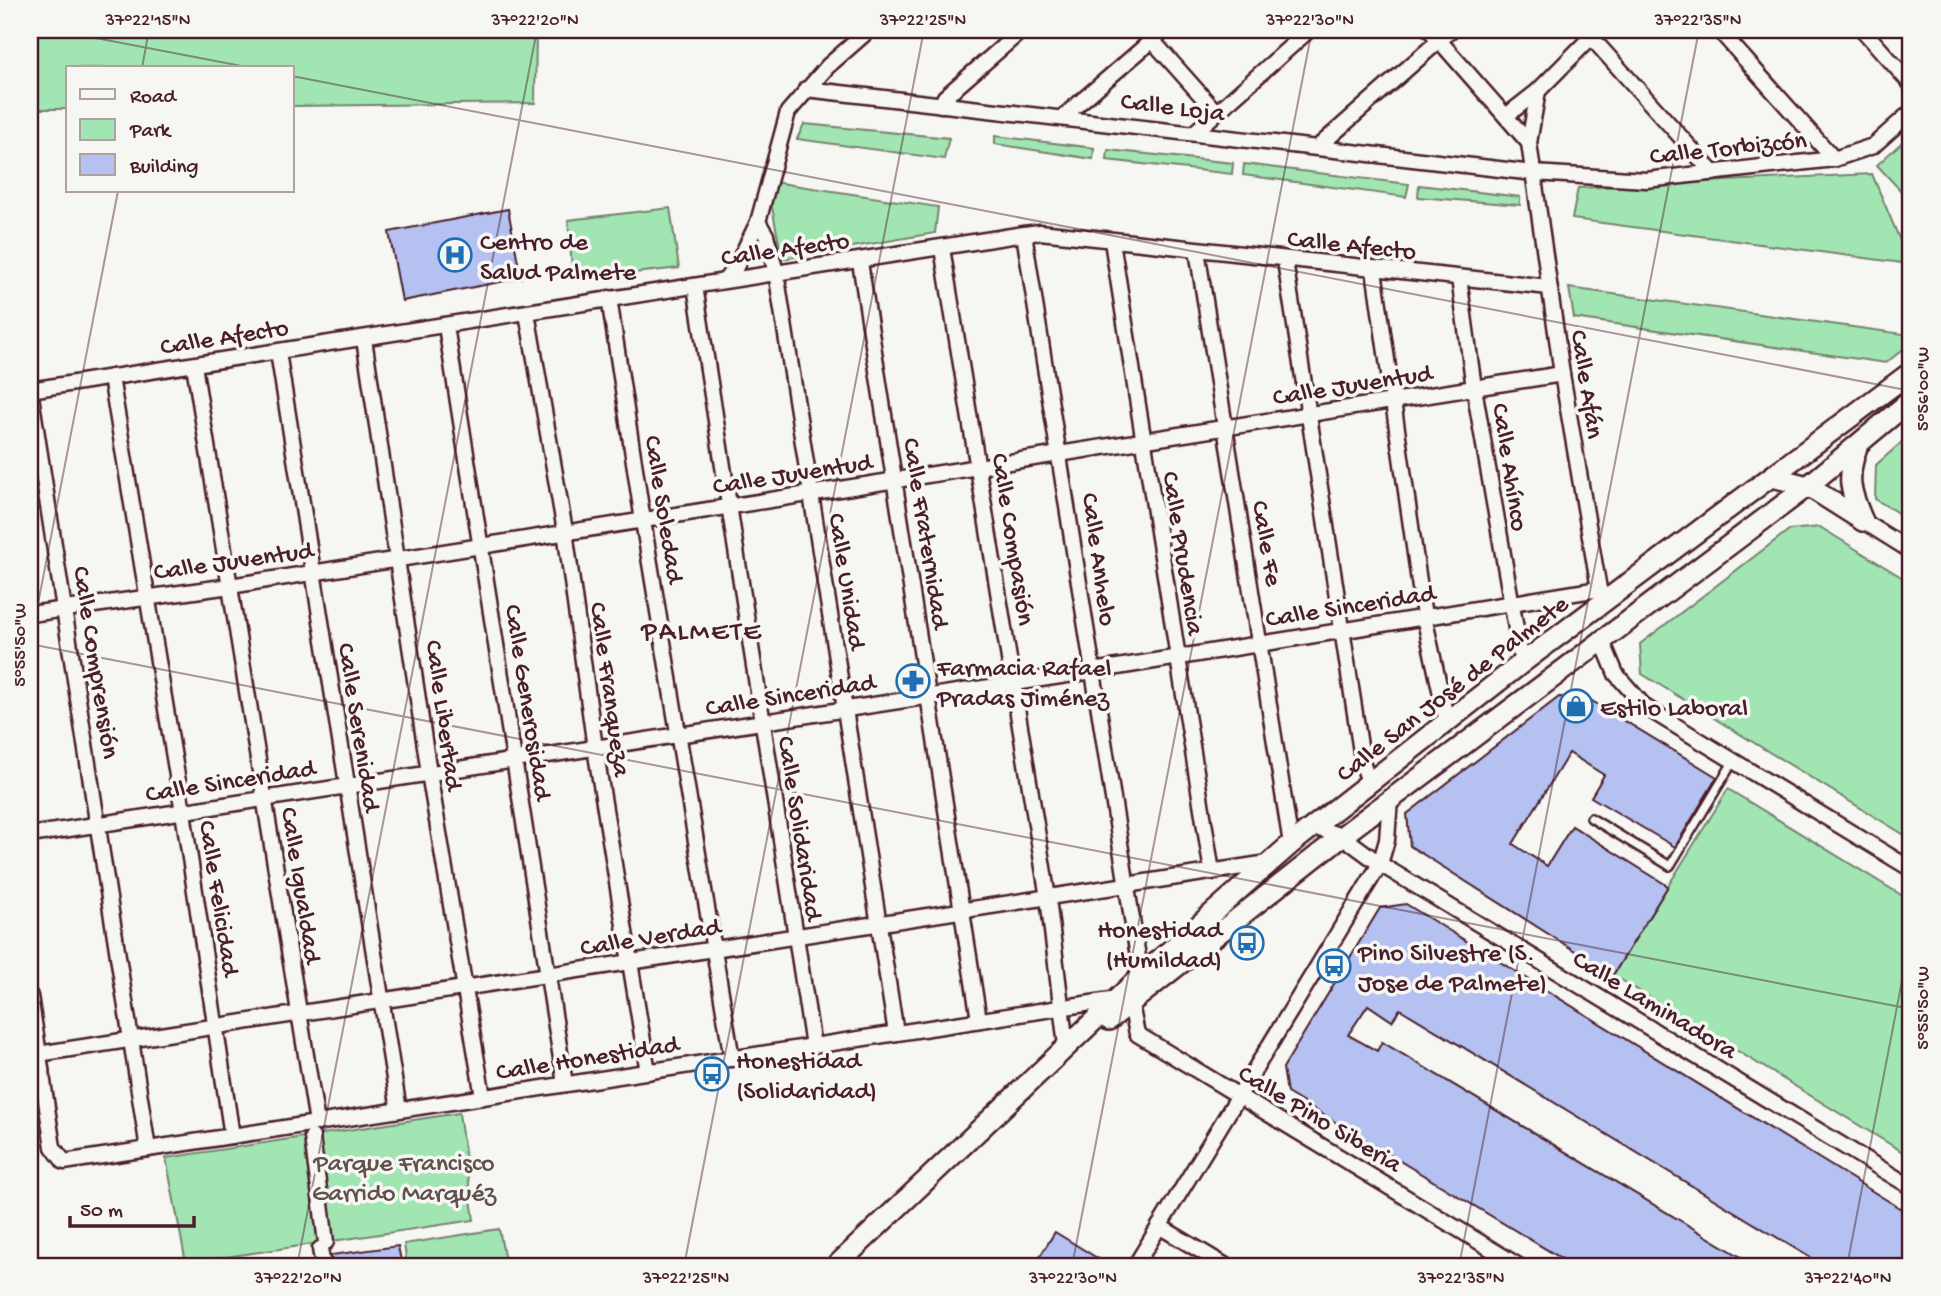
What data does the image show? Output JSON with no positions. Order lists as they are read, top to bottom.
{
  "streets": {
    "street": [
      "Calle Loja",
      "Calle Torbizcón",
      "Calle Afecto",
      "Calle Juventud",
      "Calle Afán",
      "Calle Ahínco",
      "Calle Soledad",
      "Calle Fraternidad",
      "Calle Compasión",
      "Calle Fe",
      "Calle Prudencia",
      "Calle Anhelo",
      "Calle Unidad",
      "Calle Sinceridad",
      "Calle Comprensión",
      "Calle San José de Palmete",
      "Calle Franqueza",
      "Calle Generosidad",
      "Calle Libertad",
      "Calle Serenidad",
      "Calle Solidaridad",
      "Calle Igualdad",
      "Calle Felicidad",
      "Calle Verdad",
      "Calle Laminadora",
      "Calle Honestidad",
      "Calle Pino Siberia"
    ]
  },
  "crossings": [
    ["Calle Loja", "Calle Torbizcón"],
    ["Calle Loja", "Calle Afán"],
    ["Calle Torbizcón", "Calle Afán"],
    ["Calle Afecto", "Calle Afán"],
    ["Calle Afecto", "Calle Ahínco"],
    ["Calle Afecto", "Calle Soledad"],
    ["Calle Afecto", "Calle Fraternidad"],
    ["Calle Afecto", "Calle Compasión"],
    ["Calle Afecto", "Calle Fe"],
    ["Calle Afecto", "Calle Prudencia"],
    ["Calle Afecto", "Calle Anhelo"],
    ["Calle Afecto", "Calle Unidad"],
    ["Calle Afecto", "Calle Comprensión"],
    ["Calle Afecto", "Calle Franqueza"],
    ["Calle Afecto", "Calle Generosidad"],
    ["Calle Afecto", "Calle Libertad"],
    ["Calle Afecto", "Calle Serenidad"],
    ["Calle Afecto", "Calle Solidaridad"],
    ["Calle Afecto", "Calle Igualdad"],
    ["Calle Afecto", "Calle Felicidad"],
    ["Calle Juventud", "Calle Afán"],
    ["Calle Juventud", "Calle Ahínco"],
    ["Calle Juventud", "Calle Soledad"],
    ["Calle Juventud", "Calle Fraternidad"],
    ["Calle Juventud", "Calle Compasión"],
    ["Calle Juventud", "Calle Fe"],
    ["Calle Juventud", "Calle Prudencia"],
    ["Calle Juventud", "Calle Anhelo"],
    ["Calle Juventud", "Calle Unidad"],
    ["Calle Juventud", "Calle Comprensión"],
    ["Calle Juventud", "Calle Franqueza"],
    ["Calle Juventud", "Calle Generosidad"],
    ["Calle Juventud", "Calle Libertad"],
    ["Calle Juventud", "Calle Serenidad"],
    ["Calle Juventud", "Calle Solidaridad"],
    ["Calle Juventud", "Calle Igualdad"],
    ["Calle Juventud", "Calle Felicidad"],
    ["Calle Afán", "Calle Sinceridad"],
    ["Calle Afán", "Calle San José de Palmete"],
    ["Calle Ahínco", "Calle Sinceridad"],
    ["Calle Ahínco", "Calle San José de Palmete"],
    ["Calle Soledad", "Calle Sinceridad"],
    ["Calle Soledad", "Calle Verdad"],
    ["Calle Soledad", "Calle Honestidad"],
    ["Calle Fraternidad", "Calle Sinceridad"],
    ["Calle Fraternidad", "Calle Verdad"],
    ["Calle Fraternidad", "Calle Honestidad"],
    ["Calle Compasión", "Calle Sinceridad"],
    ["Calle Compasión", "Calle San José de Palmete"],
    ["Calle Compasión", "Calle Verdad"],
    ["Calle Compasión", "Calle Honestidad"],
    ["Calle Fe", "Calle Sinceridad"],
    ["Calle Fe", "Calle San José de Palmete"],
    ["Calle Prudencia", "Calle Sinceridad"],
    ["Calle Prudencia", "Calle Verdad"],
    ["Calle Anhelo", "Calle Sinceridad"],
    ["Calle Anhelo", "Calle San José de Palmete"],
    ["Calle Anhelo", "Calle Verdad"],
    ["Calle Unidad", "Calle Sinceridad"],
    ["Calle Unidad", "Calle Verdad"],
    ["Calle Unidad", "Calle Honestidad"],
    ["Calle Sinceridad", "Calle Comprensión"],
    ["Calle Sinceridad", "Calle San José de Palmete"],
    ["Calle Sinceridad", "Calle Franqueza"],
    ["Calle Sinceridad", "Calle Generosidad"],
    ["Calle Sinceridad", "Calle Libertad"],
    ["Calle Sinceridad", "Calle Serenidad"],
    ["Calle Sinceridad", "Calle Solidaridad"],
    ["Calle Sinceridad", "Calle Igualdad"],
    ["Calle Sinceridad", "Calle Felicidad"],
    ["Calle Comprensión", "Calle Verdad"],
    ["Calle Comprensión", "Calle Honestidad"],
    ["Calle San José de Palmete", "Calle Verdad"],
    ["Calle San José de Palmete", "Calle Laminadora"],
    ["Calle San José de Palmete", "Calle Honestidad"],
    ["Calle San José de Palmete", "Calle Pino Siberia"],
    ["Calle Franqueza", "Calle Verdad"],
    ["Calle Franqueza", "Calle Honestidad"],
    ["Calle Generosidad", "Calle Verdad"],
    ["Calle Generosidad", "Calle Honestidad"],
    ["Calle Libertad", "Calle Verdad"],
    ["Calle Libertad", "Calle Honestidad"],
    ["Calle Serenidad", "Calle Verdad"],
    ["Calle Serenidad", "Calle Honestidad"],
    ["Calle Solidaridad", "Calle Verdad"],
    ["Calle Solidaridad", "Calle Honestidad"],
    ["Calle Igualdad", "Calle Verdad"],
    ["Calle Igualdad", "Calle Honestidad"],
    ["Calle Felicidad", "Calle Verdad"],
    ["Calle Felicidad", "Calle Honestidad"],
    ["Calle Verdad", "Calle Honestidad"],
    ["Calle Honestidad", "Calle Pino Siberia"]
  ],
  "districts": ["PALMETE"],
  "parks": ["Parque Francisco Garrido Marquéz"],
  "places": {
    "hospital": ["Centro de Salud Palmete"],
    "pharmacy": ["Farmacia Rafael Pradas Jiménez"],
    "shop": ["Estilo Laboral"],
    "bus stop": ["Honestidad (Humildad)", "Pino Silvestre (S. Jose de Palmete)", "Honestidad (Solidaridad)"]
  },
  "legend": ["Road", "Park", "Building"],
  "scale_bar": "50 m",
  "coordinates": [
    "37°22'15\"N",
    "37°22'20\"N",
    "37°22'25\"N",
    "37°22'30\"N",
    "37°22'35\"N",
    "5°56'00\"W",
    "5°55'50\"W",
    "37°22'40\"N"
  ]
}
